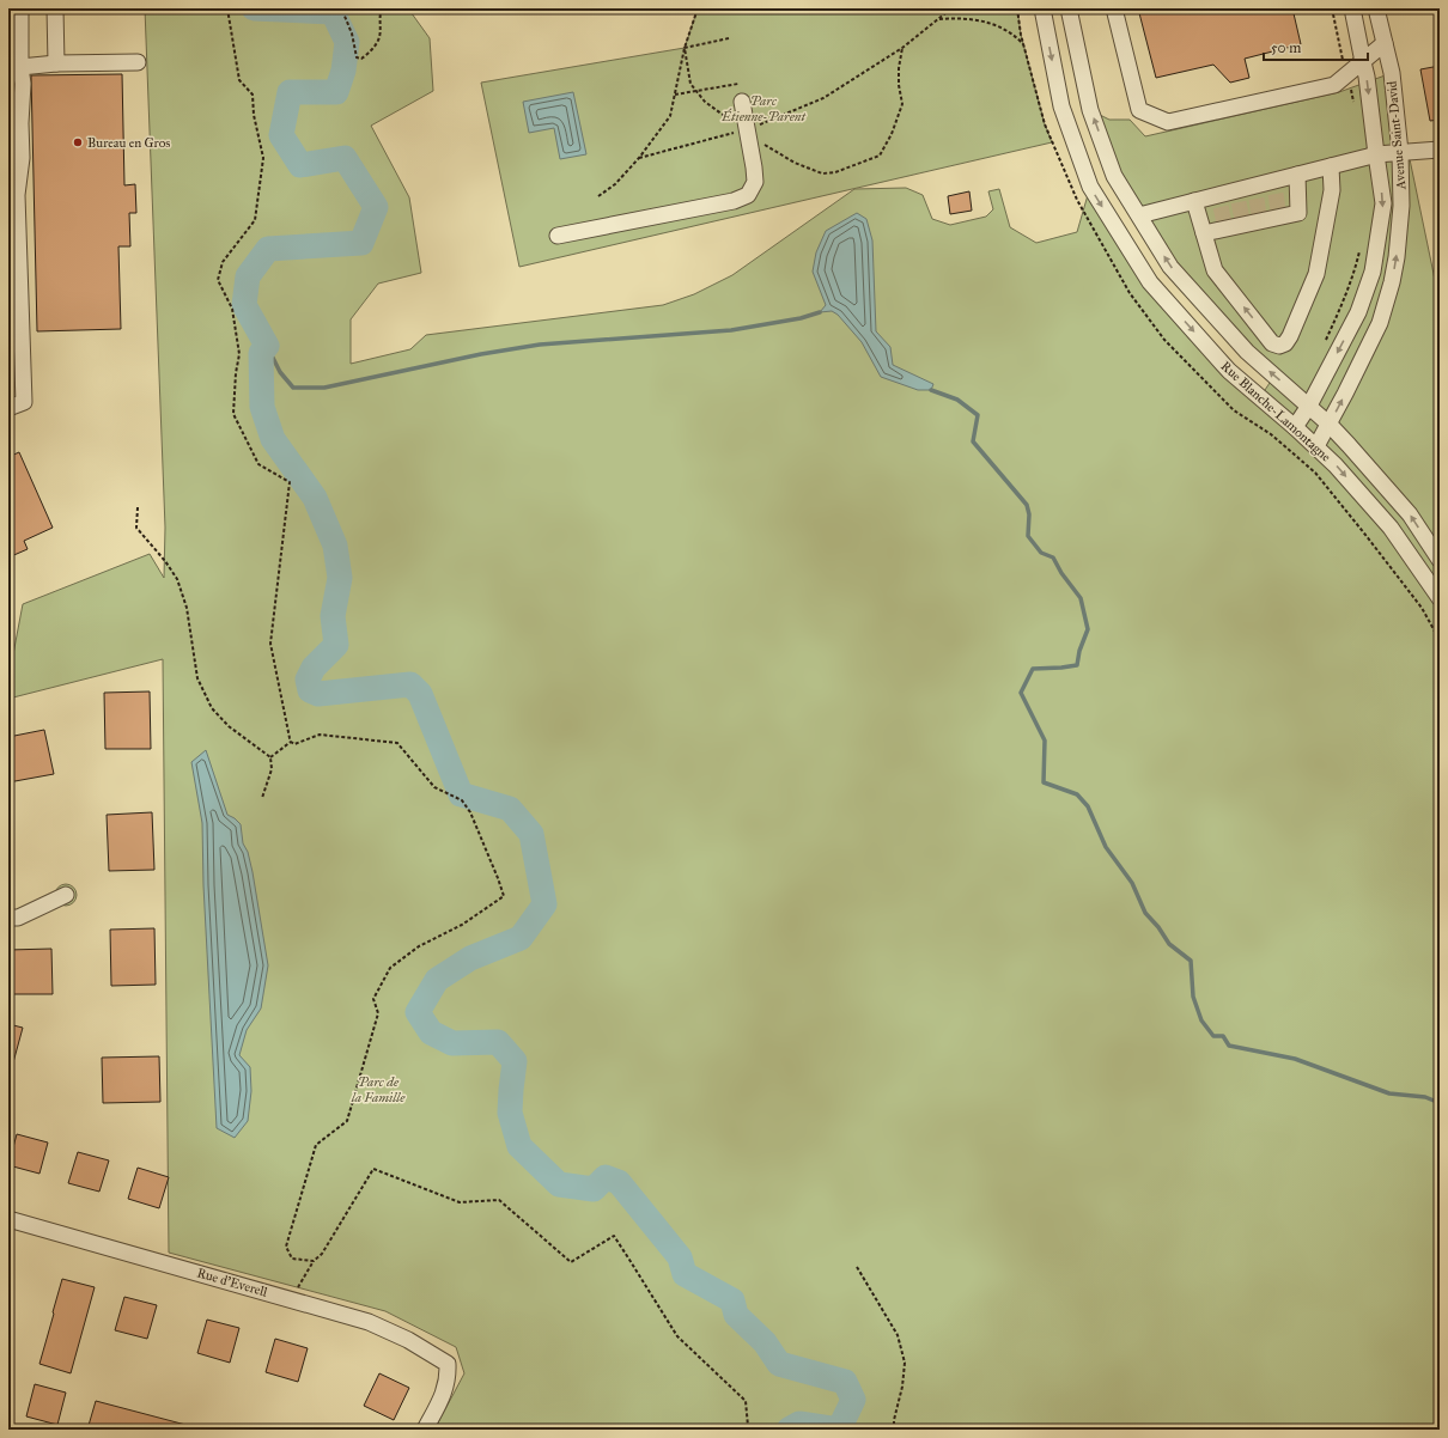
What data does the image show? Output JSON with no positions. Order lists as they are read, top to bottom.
{
  "streets": {
    "street": ["Avenue Saint-David", "Rue Blanche-Lamontagne", "Rue d'Everell"]
  },
  "crossings": [
    ["Avenue Saint-David", "Rue Blanche-Lamontagne"]
  ],
  "parks": ["Parc Étienne-Parent", "Parc de la Famille"],
  "places": ["Bureau en Gros"],
  "scale_bar": "50 m"
}
